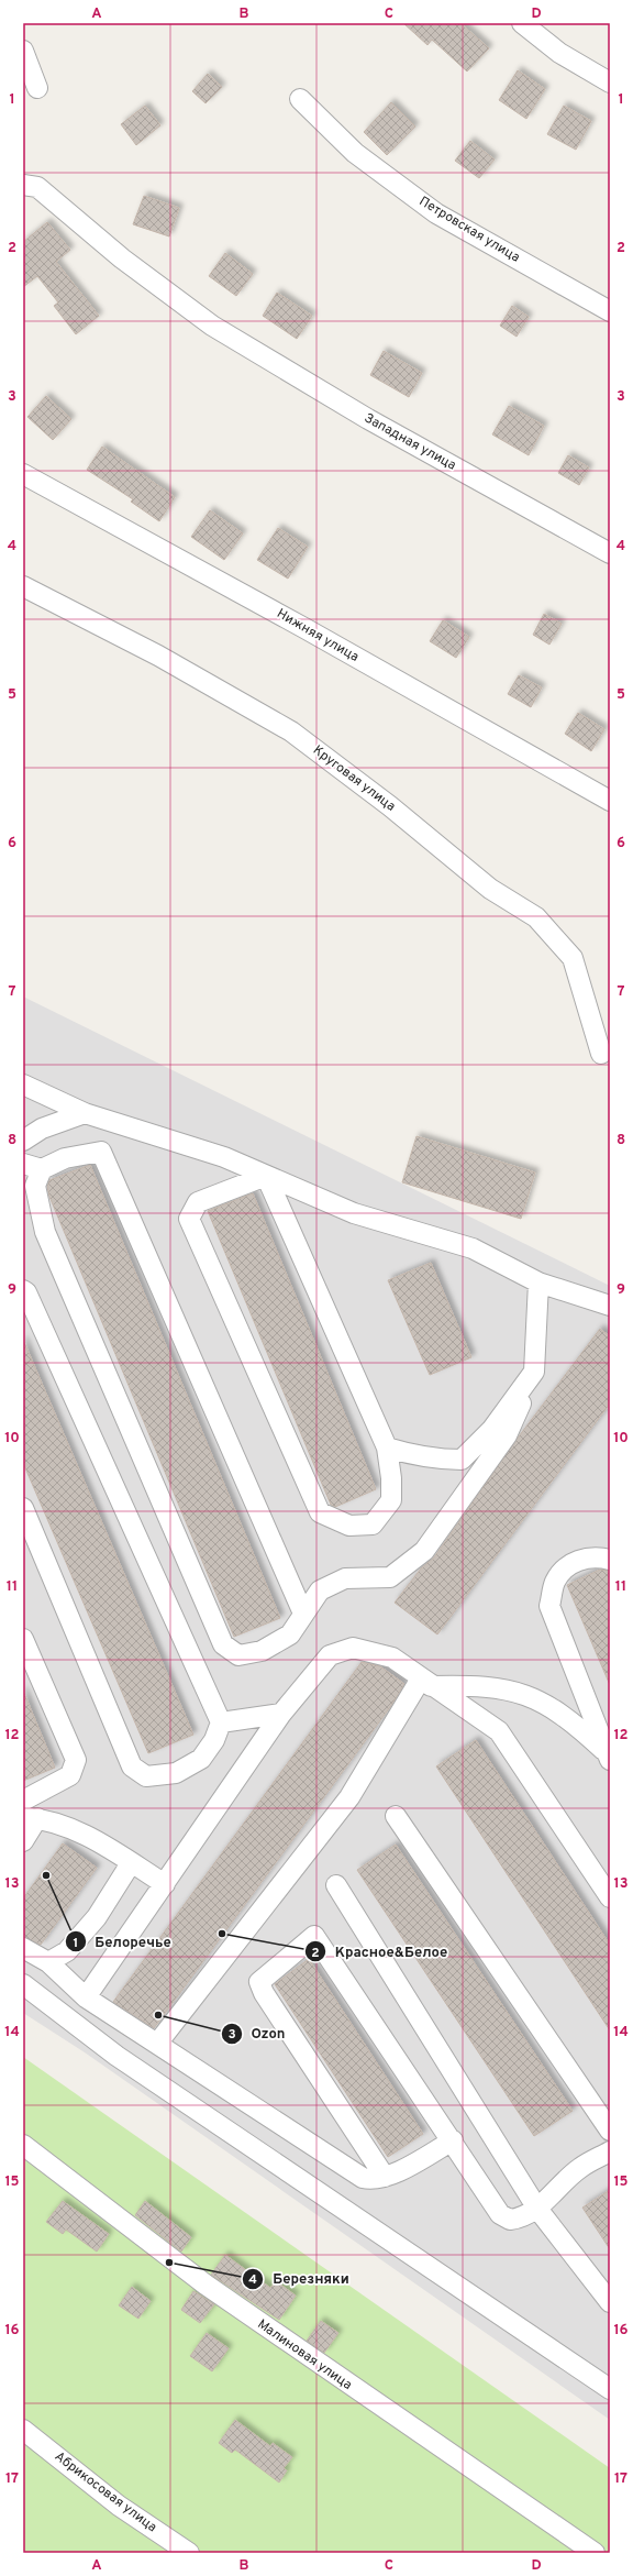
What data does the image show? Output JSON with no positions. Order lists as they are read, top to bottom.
{
  "streets": {
    "street": [
      "Петровская улица",
      "Западная улица",
      "Нижняя улица",
      "Круговая улица",
      "Малиновая улица",
      "Абрикосовая улица"
    ]
  },
  "places": [
    "Белоречье",
    "Красное&Белое",
    "Ozon",
    "Березняки"
  ],
  "grid": {
    "columns": [
      "A",
      "B",
      "C",
      "D"
    ],
    "rows": [
      "1",
      "2",
      "3",
      "4",
      "5",
      "6",
      "7",
      "8",
      "9",
      "10",
      "11",
      "12",
      "13",
      "14",
      "15",
      "16",
      "17"
    ]
  }
}
